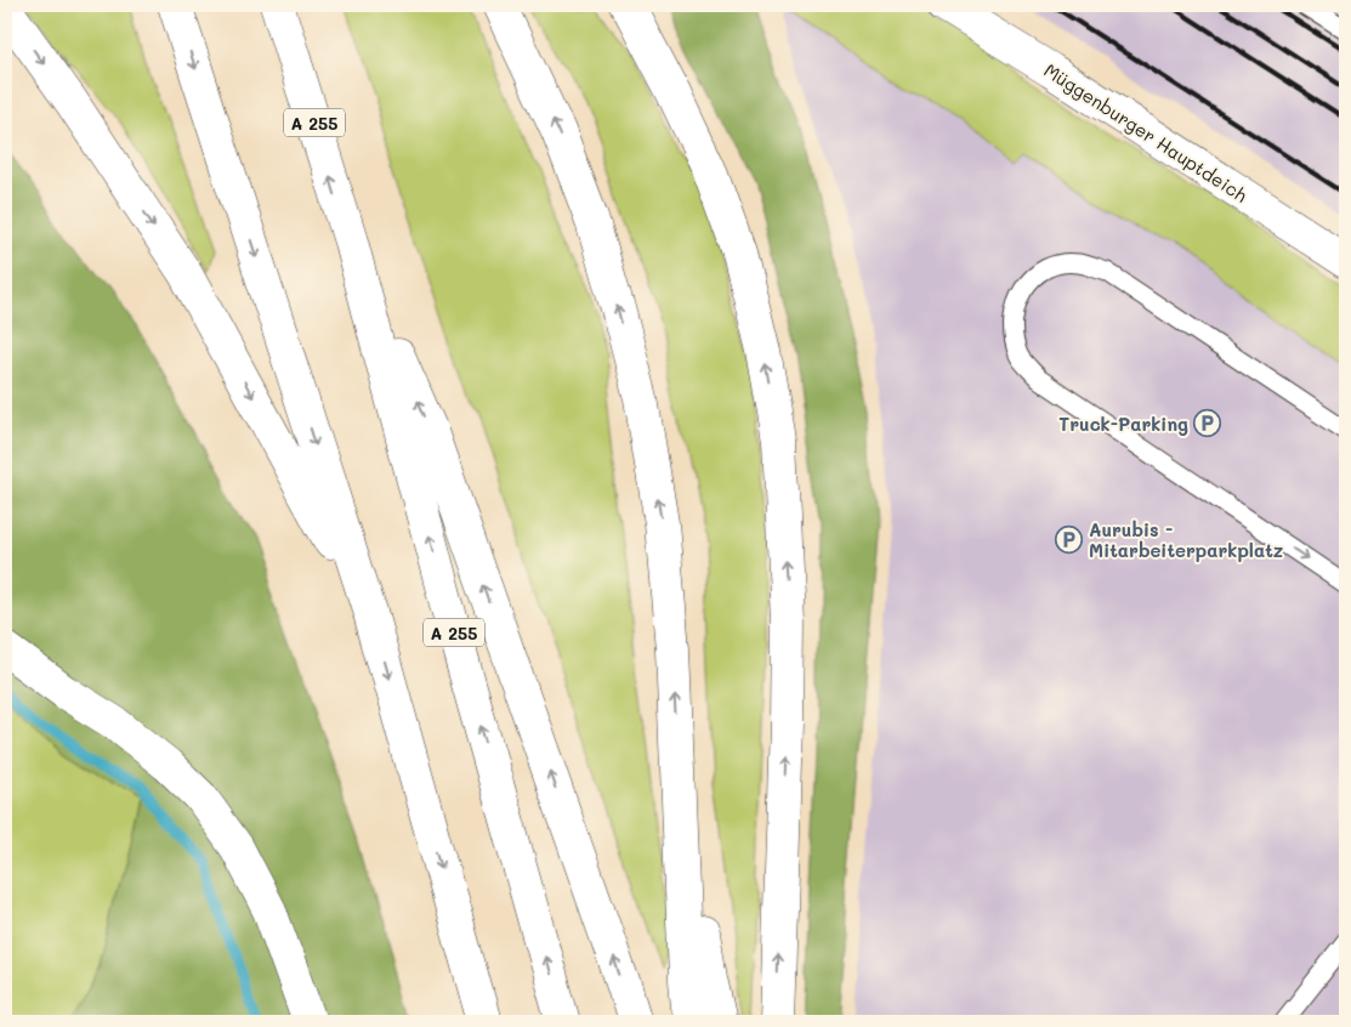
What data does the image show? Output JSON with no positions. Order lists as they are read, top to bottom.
{
  "streets": {
    "main road": ["A 255", "Müggenburger Hauptdeich"]
  },
  "places": {
    "parking": ["Truck-Parking", "Aurubis - Mitarbeiterparkplatz"]
  }
}
